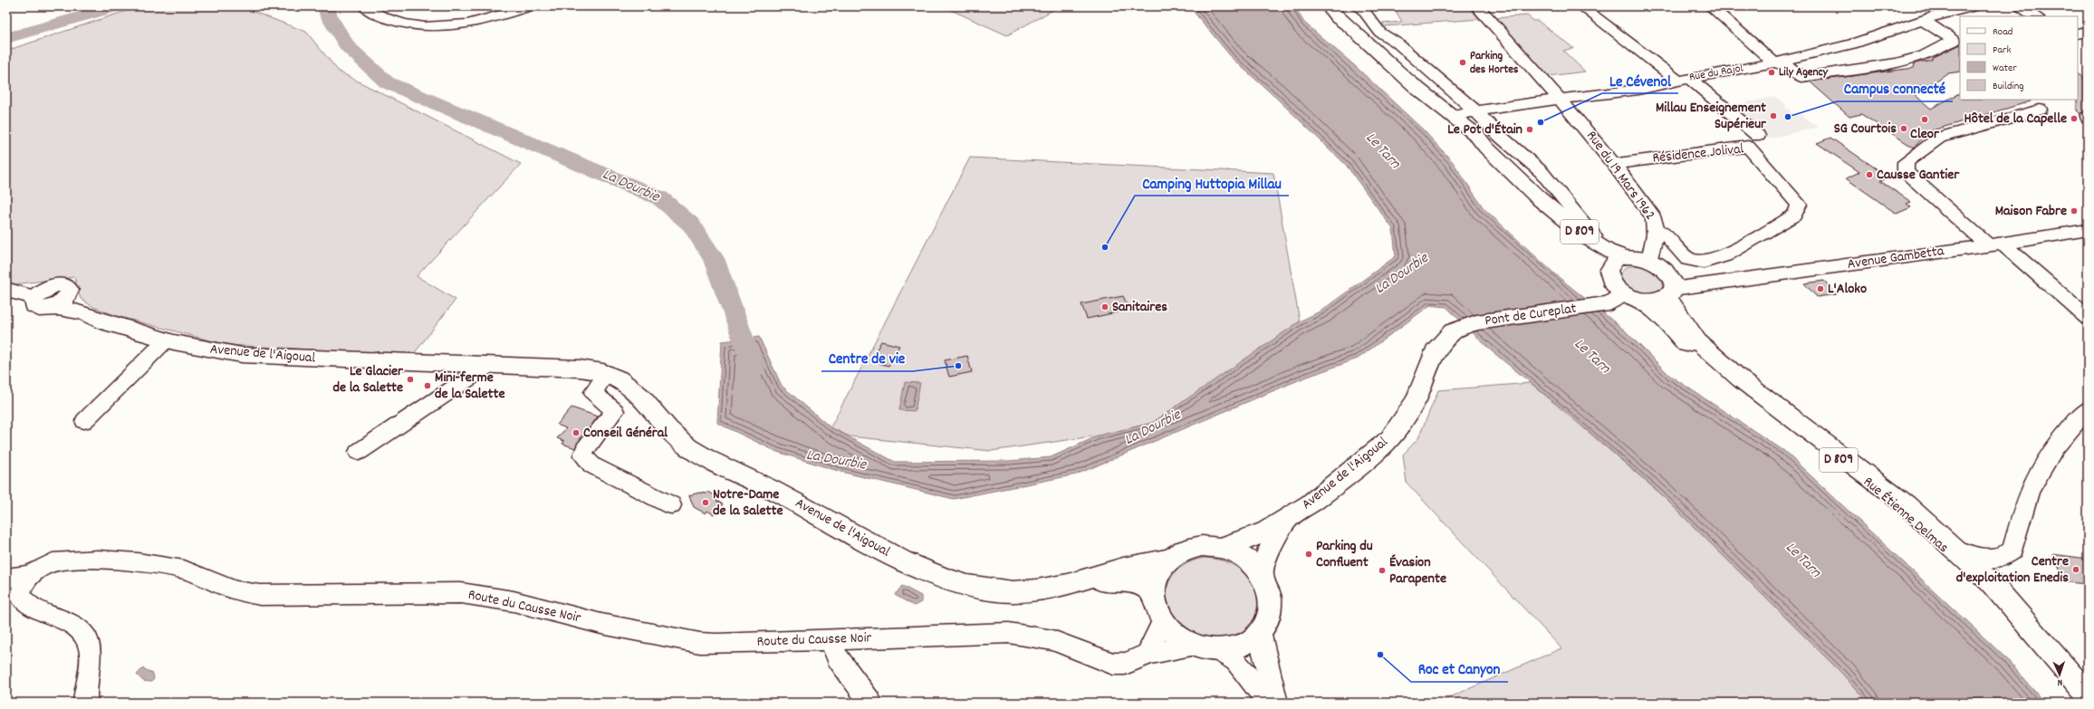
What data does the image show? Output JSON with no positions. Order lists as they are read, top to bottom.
{
  "streets": {
    "main road": [
      "D 809",
      "Pont de Cureplat",
      "Avenue de l'Aigoual",
      "Rue Étienne Delmas"
    ],
    "street": [
      "Rue du Rajol",
      "Résidence Jolival",
      "Rue du 19 Mars 1962",
      "Avenue Gambetta",
      "Route du Causse Noir"
    ]
  },
  "crossings": [
    ["Rue du Rajol", "Rue du 19 Mars 1962"],
    ["Rue du Rajol", "D 809"],
    ["Résidence Jolival", "Rue du 19 Mars 1962"],
    ["Rue du 19 Mars 1962", "D 809"],
    ["Rue du 19 Mars 1962", "Avenue Gambetta"],
    ["Rue du 19 Mars 1962", "Pont de Cureplat"],
    ["Rue du 19 Mars 1962", "Rue Étienne Delmas"],
    ["D 809", "Avenue Gambetta"],
    ["D 809", "Pont de Cureplat"],
    ["D 809", "Rue Étienne Delmas"],
    ["Avenue Gambetta", "Pont de Cureplat"],
    ["Avenue Gambetta", "Rue Étienne Delmas"],
    ["Pont de Cureplat", "Avenue de l'Aigoual"],
    ["Pont de Cureplat", "Rue Étienne Delmas"],
    ["Avenue de l'Aigoual", "Route du Causse Noir"]
  ],
  "water": ["Le Tarn", "La Dourbie"],
  "places": [
    "Parking des Hortes",
    "Lily Agency",
    "Millau Enseignement Supérieur",
    "Campus connecté",
    "Hôtel de la Capelle",
    "Cleor",
    "Le Cévenol",
    "SG Courtois",
    "Le Pot d'Étain",
    "Causse Gantier",
    "Maison Fabre",
    "Camping Huttopia Millau",
    "L'Aloko",
    "Sanitaires",
    "Centre de vie",
    "Le Glacier de la Salette",
    "Mini-ferme de la Salette",
    "Conseil Général",
    "Notre-Dame de la Salette",
    "Parking du Confluent",
    "Centre d'exploitation Enedis",
    "Évasion Parapente",
    "Roc et Canyon"
  ],
  "legend": [
    "Road",
    "Park",
    "Water",
    "Building"
  ],
  "north": "bottom"
}
